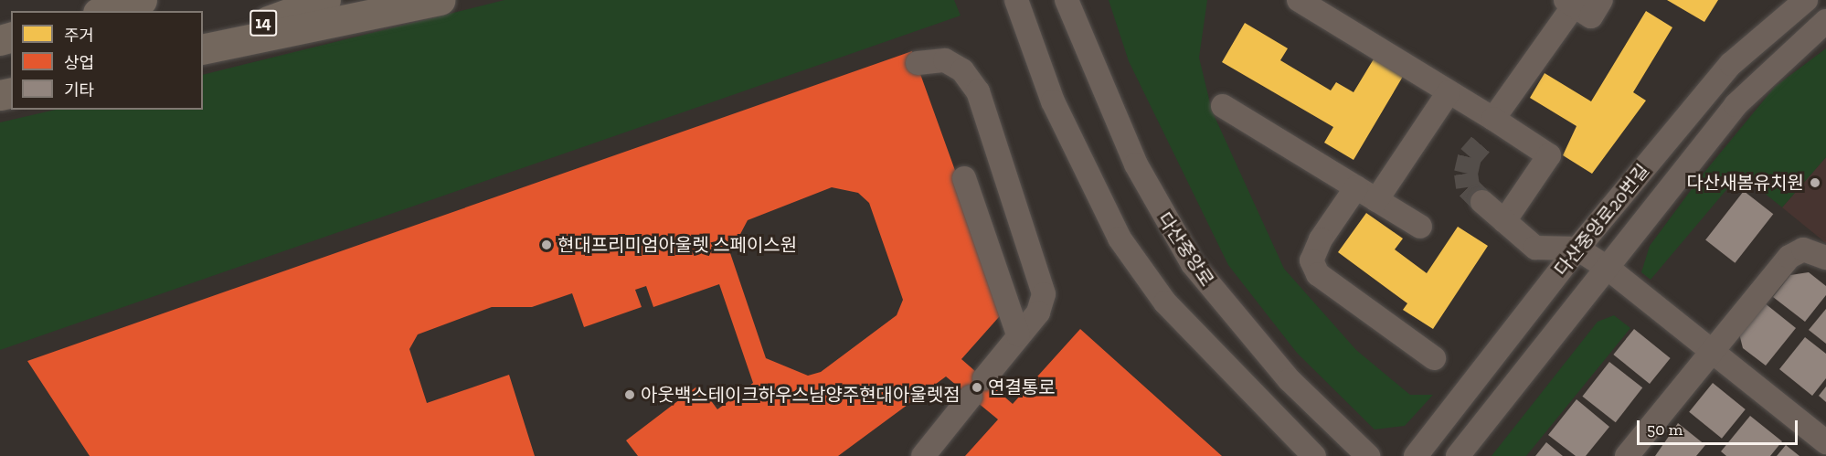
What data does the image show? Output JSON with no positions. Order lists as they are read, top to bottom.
{
  "streets": {
    "highway": ["14"],
    "street": ["다산중앙로20번길", "다산중앙로"]
  },
  "places": [
    "다산새봄유치원",
    "현대프리미엄아울렛 스페이스원",
    "연결통로",
    "아웃백스테이크하우스남양주현대아울렛점"
  ],
  "legend": ["주거", "상업", "기타"],
  "scale_bar": "50 m"
}
